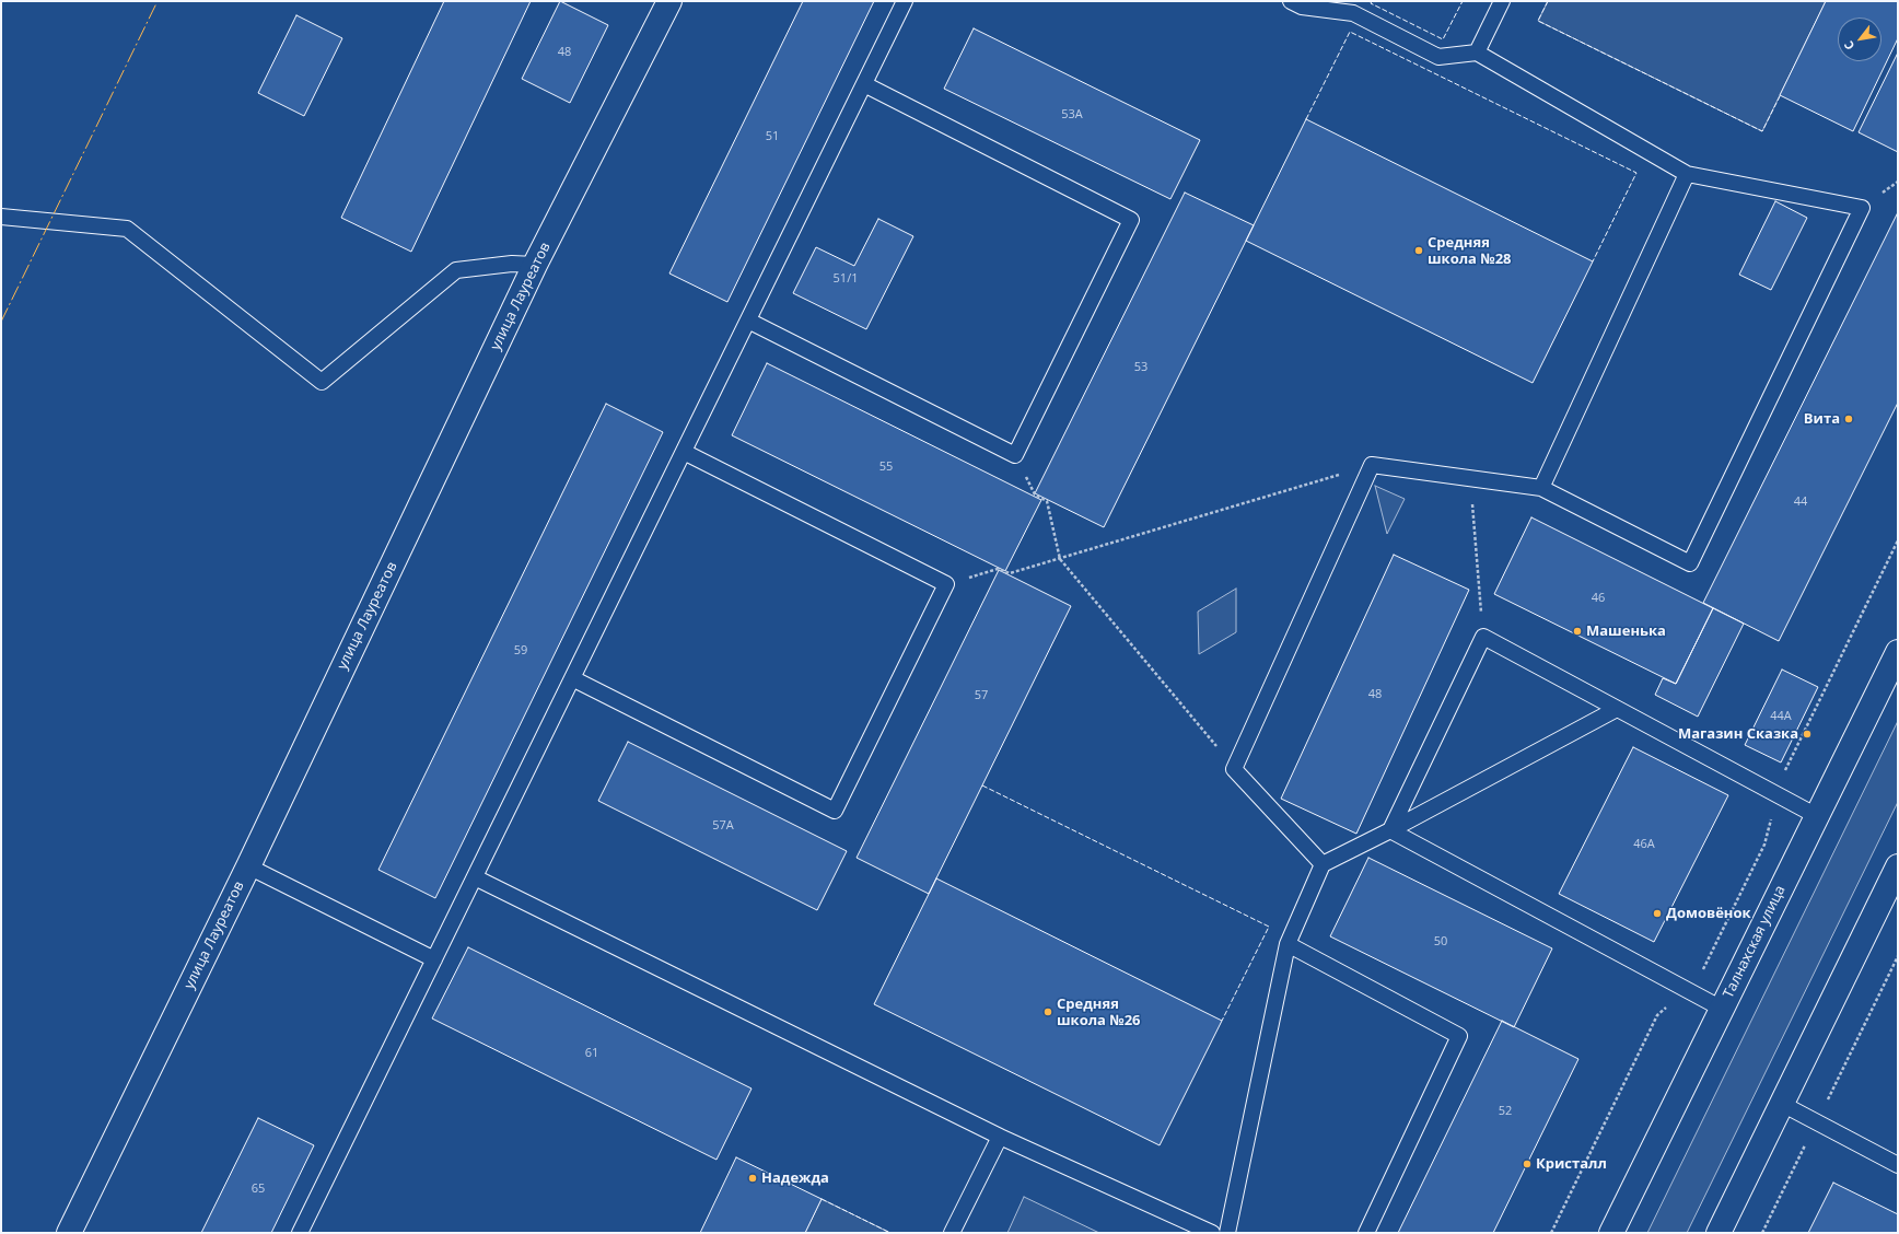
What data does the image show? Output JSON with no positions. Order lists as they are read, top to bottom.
{
  "streets": {
    "street": ["улица Лауреатов", "Талнахская улица"]
  },
  "places": [
    "Средняя школа №28",
    "Вита",
    "Машенька",
    "Магазин Сказка",
    "Домовёнок",
    "Средняя школа №26",
    "Кристалл",
    "Надежда"
  ],
  "house_numbers": [
    "48",
    "53А",
    "51",
    "51/1",
    "53",
    "55",
    "44",
    "46",
    "59",
    "48",
    "57",
    "44А",
    "57А",
    "46А",
    "50",
    "61",
    "52",
    "65"
  ],
  "north": "bottom left"
}
